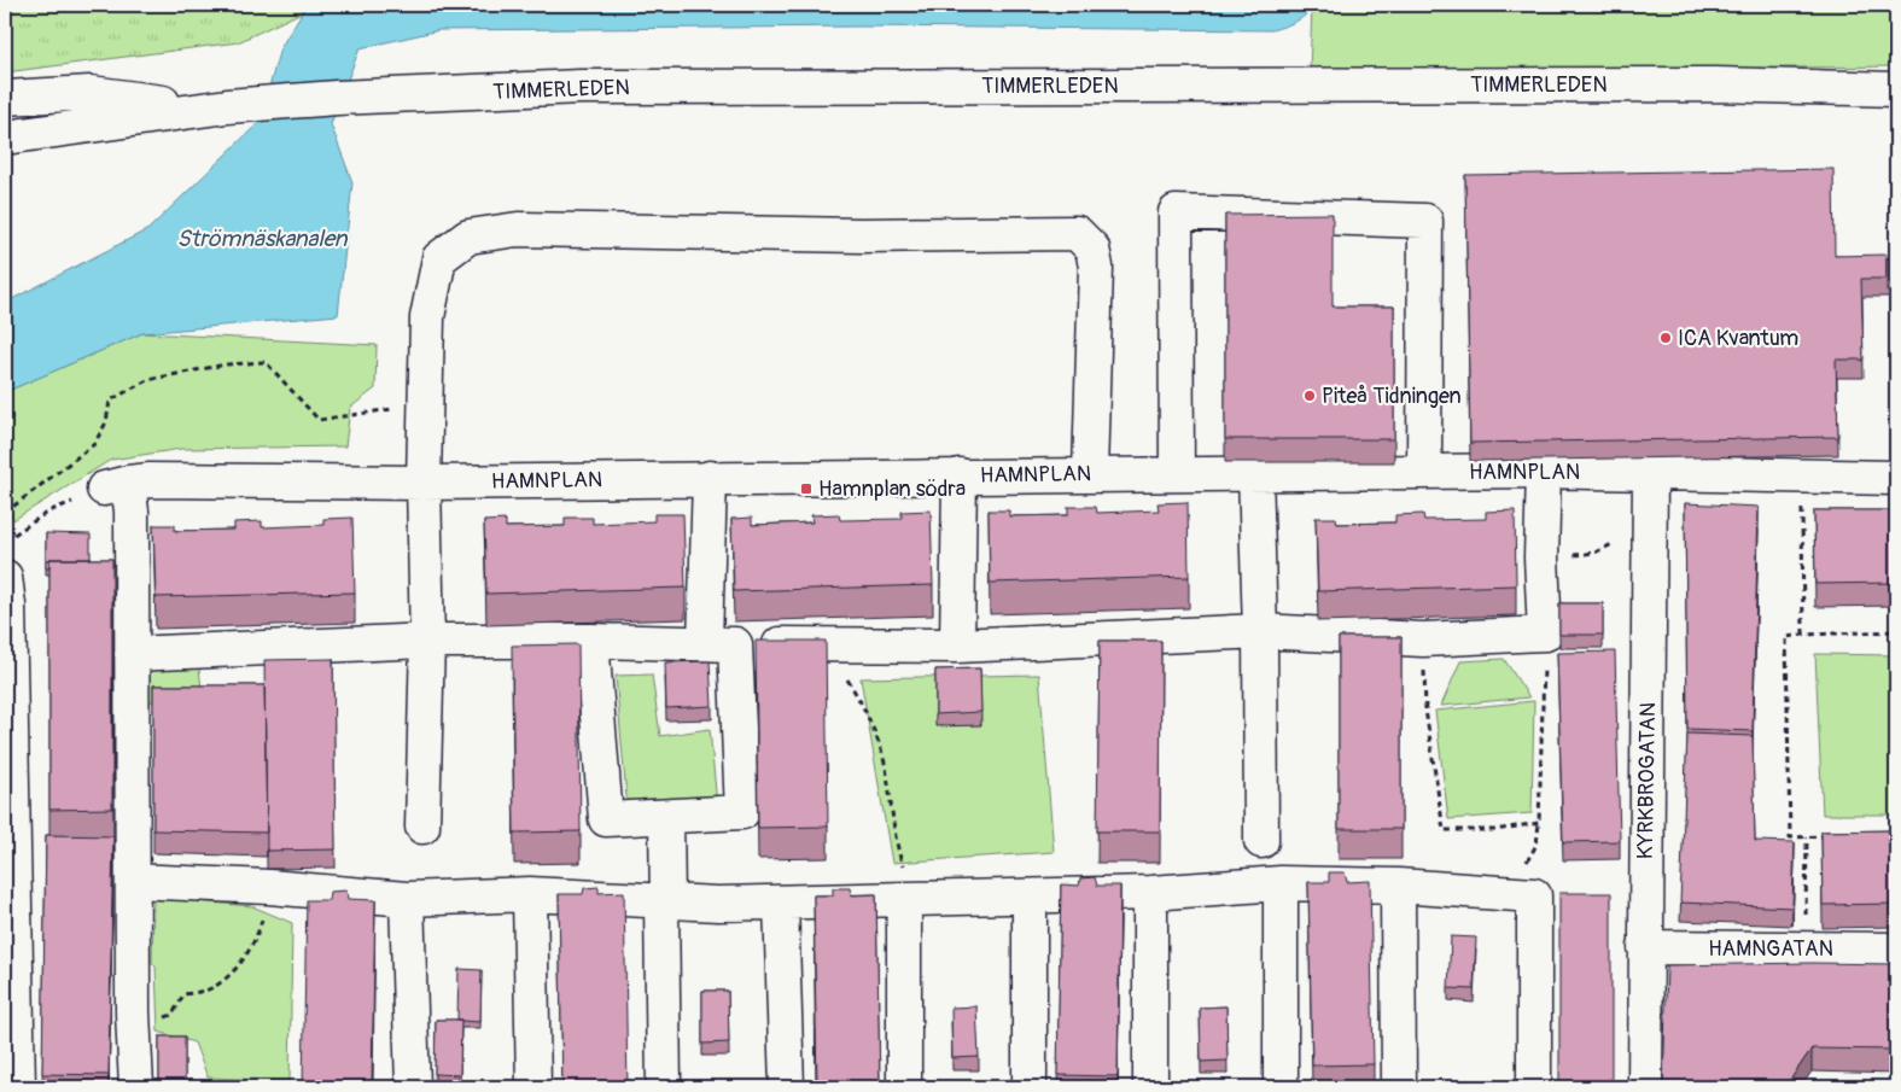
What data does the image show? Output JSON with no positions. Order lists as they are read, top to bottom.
{
  "streets": {
    "street": [
      "TIMMERLEDEN",
      "HAMNPLAN",
      "KYRKBROGATAN",
      "HAMNGATAN"
    ]
  },
  "crossings": [
    ["HAMNPLAN", "KYRKBROGATAN"],
    ["KYRKBROGATAN", "HAMNGATAN"]
  ],
  "water": ["Strömnäskanalen"],
  "places": {
    "other": ["ICA Kvantum", "Piteå Tidningen"],
    "transit": ["Hamnplan södra"]
  }
}
